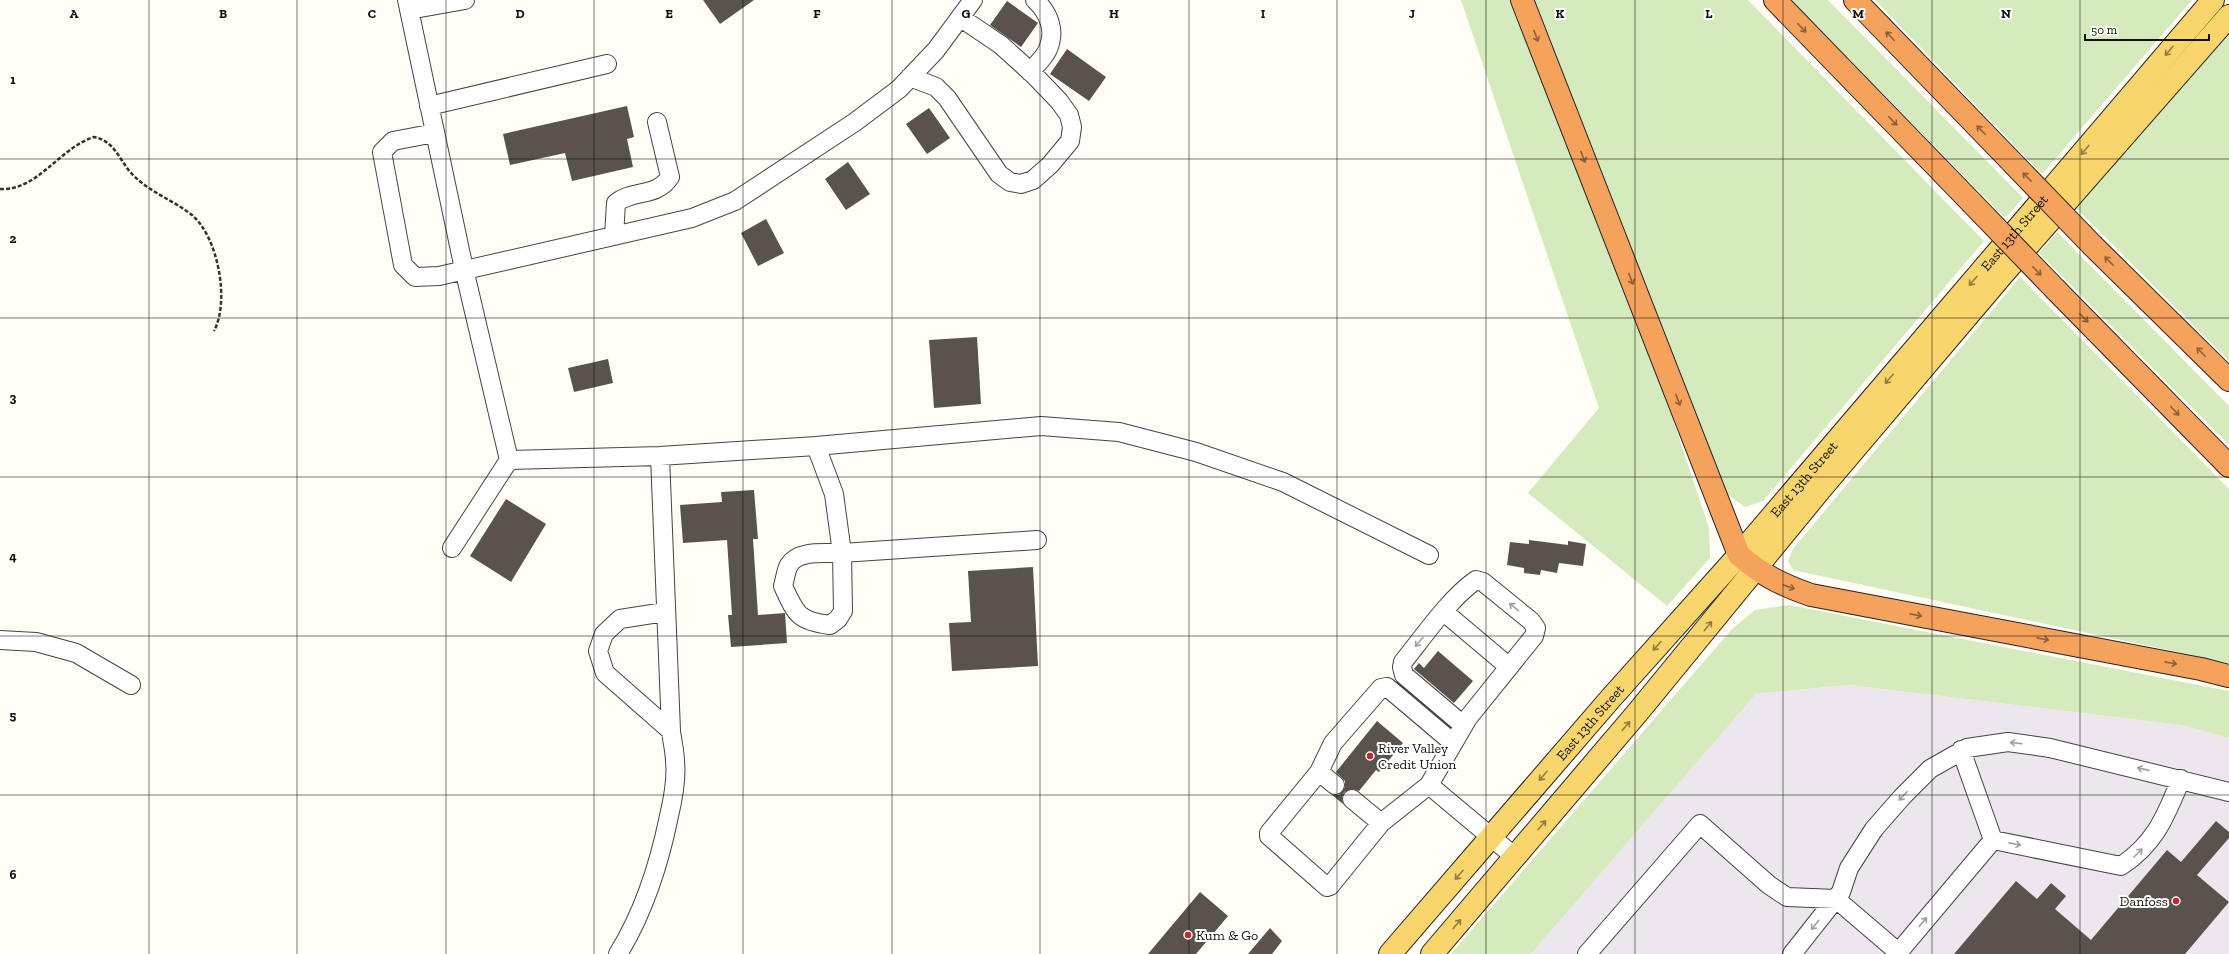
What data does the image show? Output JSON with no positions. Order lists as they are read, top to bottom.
{
  "streets": {
    "main road": ["East 13th Street"]
  },
  "places": ["River Valley Credit Union", "Danfoss", "Kum & Go"],
  "scale_bar": "50 m",
  "grid": {
    "columns": [
      "A",
      "B",
      "C",
      "D",
      "E",
      "F",
      "G",
      "H",
      "I",
      "J",
      "K",
      "L",
      "M",
      "N"
    ],
    "rows": [
      "1",
      "2",
      "3",
      "4",
      "5",
      "6"
    ]
  }
}
